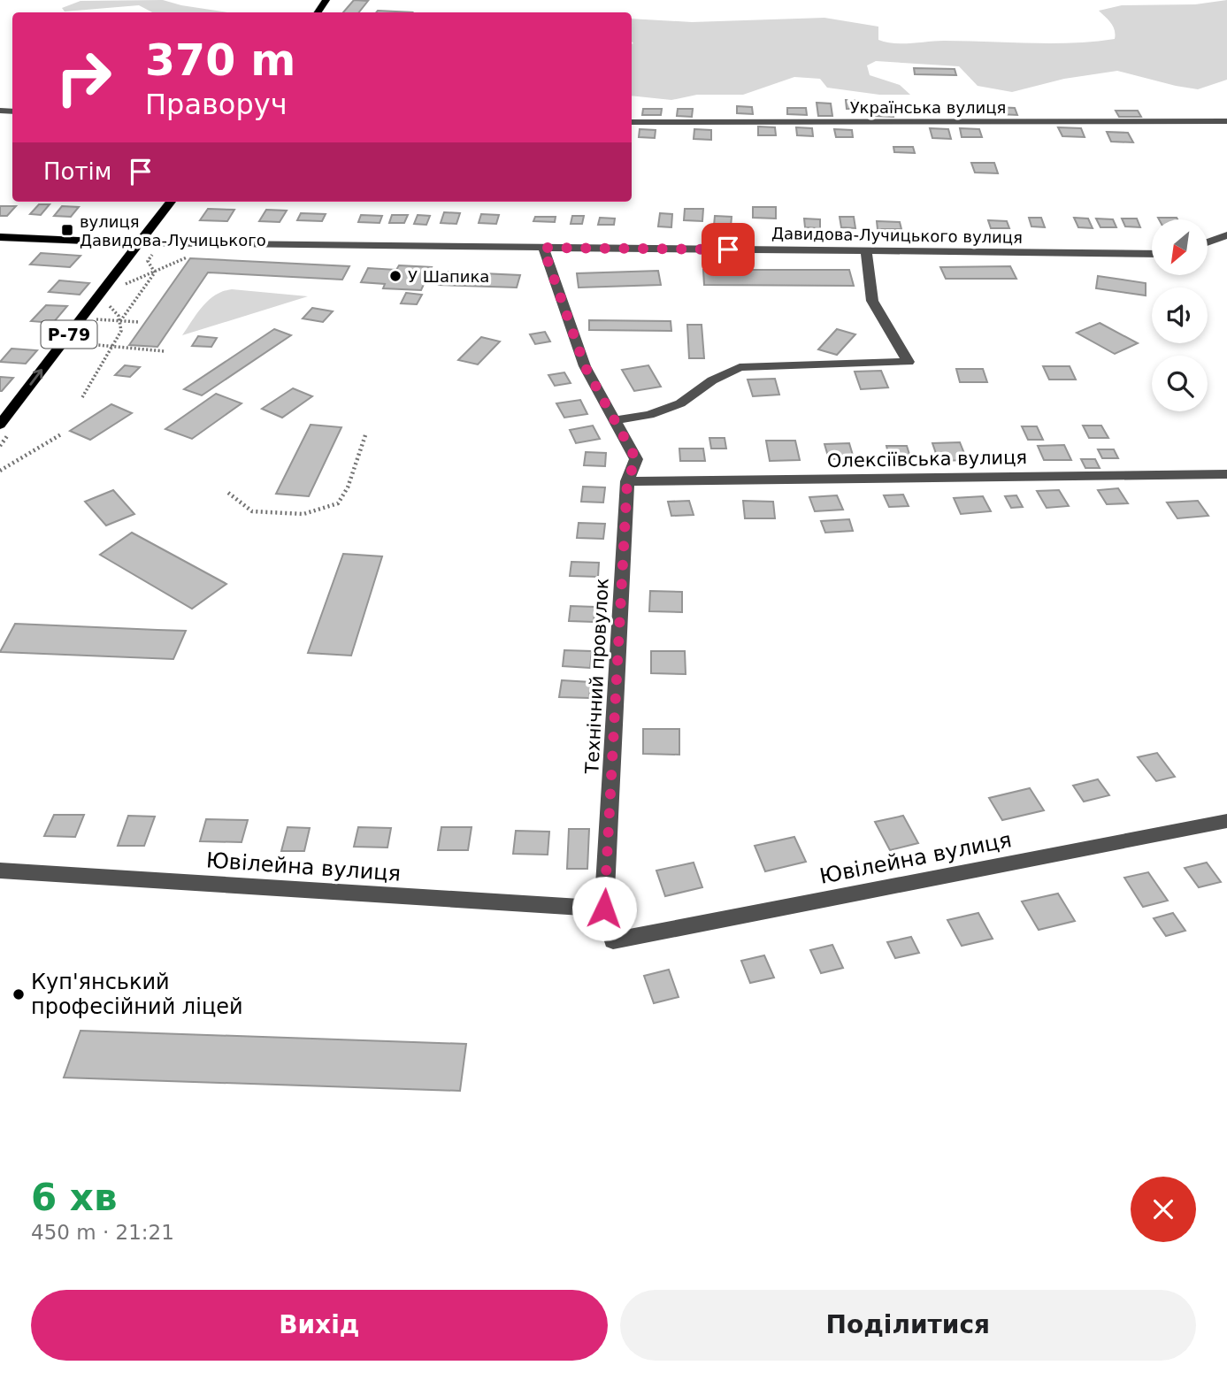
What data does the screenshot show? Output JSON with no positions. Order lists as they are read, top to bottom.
{
  "streets": {
    "main road": ["Давидова-Лучицького вулиця", "Р-79"],
    "street": [
      "Українська вулиця",
      "Олексіївська вулиця",
      "Технічний провулок",
      "Ювілейна вулиця"
    ]
  },
  "crossings": [
    ["Давидова-Лучицького вулиця", "Р-79"],
    ["Давидова-Лучицького вулиця", "Технічний провулок"],
    ["Олексіївська вулиця", "Технічний провулок"],
    ["Технічний провулок", "Ювілейна вулиця"]
  ],
  "places": {
    "transit": ["вулиця Давидова-Лучицького"],
    "other": ["У Шапика", "Куп'янський професійний ліцей"]
  },
  "north": "bottom left",
  "page": {
    "turn": ["370 m", "Праворуч"],
    "then": "Потім",
    "heading": ["6 хв", "450 m · 21:21"],
    "buttons": ["Вихід", "Поділитися"]
  }
}
